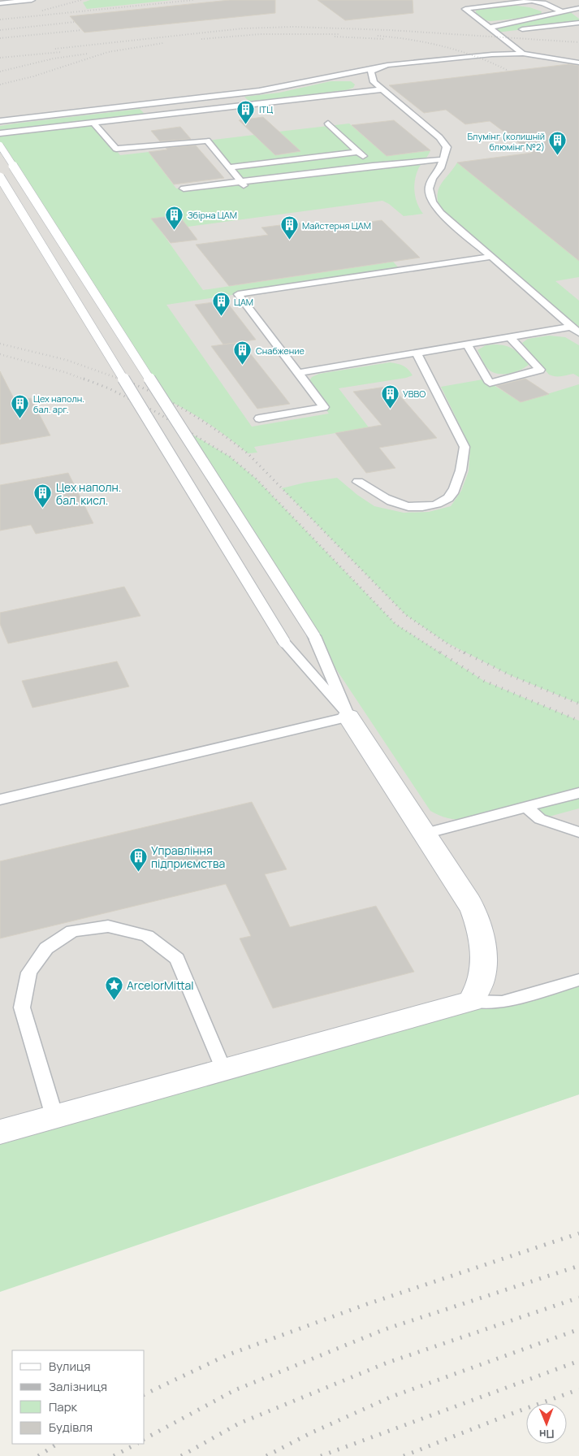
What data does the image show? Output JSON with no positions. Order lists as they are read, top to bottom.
{
  "places": {
    "building": [
      "ІТЦ",
      "Блумінг (колишній блюмінг №2)",
      "Збірна ЦАМ",
      "Майстерня ЦАМ",
      "ЦАМ",
      "Снабжение",
      "УВВО",
      "Цех наполн. бал. арг.",
      "Цех наполн. бал. кисл.",
      "Управління підприємства"
    ],
    "place": ["ArcelorMittal"]
  },
  "legend": [
    "Вулиця",
    "Залізниця",
    "Парк",
    "Будівля"
  ],
  "north": "bottom"
}
